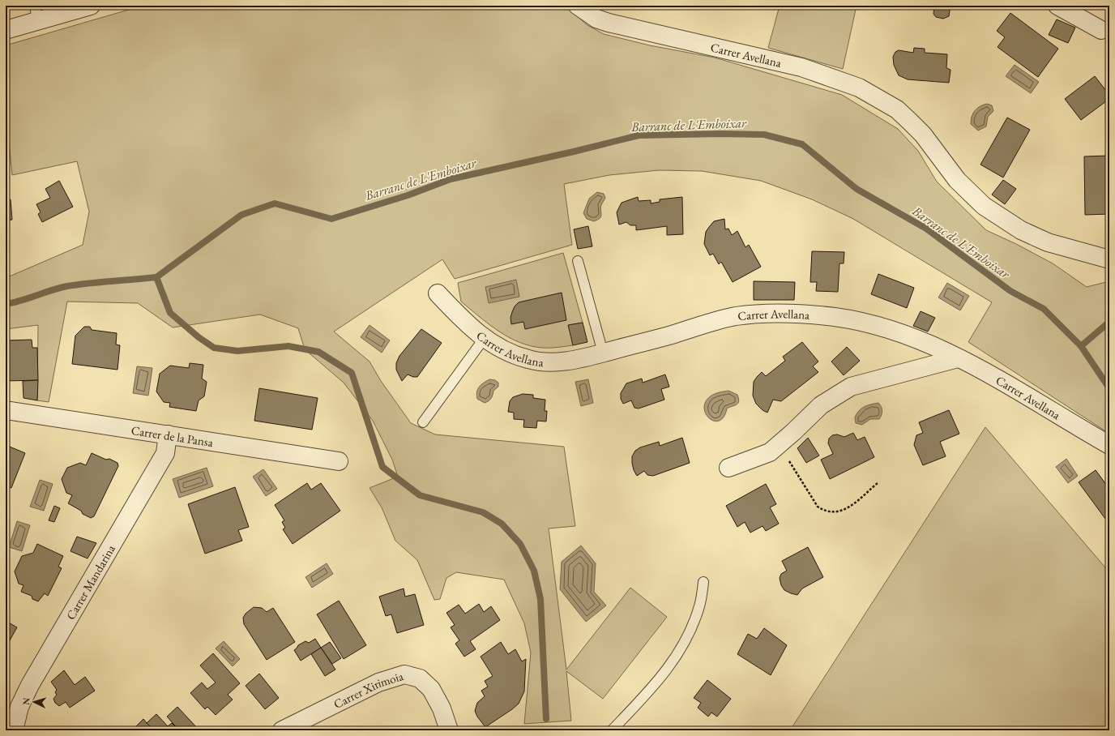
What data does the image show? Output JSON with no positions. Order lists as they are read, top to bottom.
{
  "streets": {
    "street": [
      "Carrer Avellana",
      "Carrer de la Pansa",
      "Carrer Mandarina",
      "Carrer Xirimoia"
    ]
  },
  "crossings": [
    ["Carrer de la Pansa", "Carrer Mandarina"]
  ],
  "water": ["Barranc de L'Emboixar"],
  "north": "left"
}
